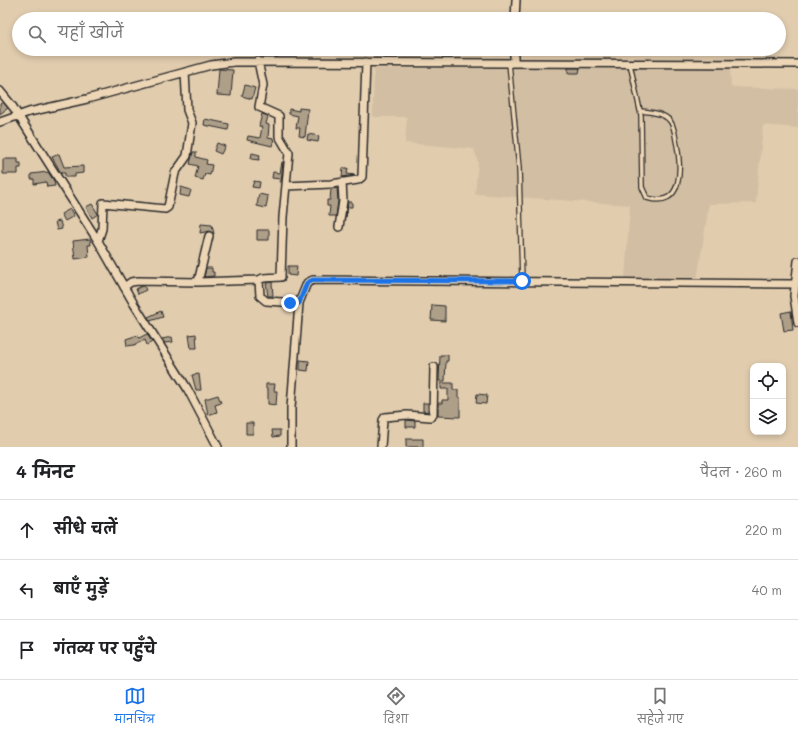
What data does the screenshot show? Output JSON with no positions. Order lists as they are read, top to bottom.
{
  "page": {
    "search": "यहाँ खोजें",
    "heading": ["4 मिनट", "पैदल · 260 m"],
    "list": [
      ["सीधे चलें", "220 m"],
      ["बाएँ मुड़ें", "40 m"],
      "गंतव्य पर पहुँचे"
    ],
    "nav": ["मानचित्र", "दिशा", "सहेजे गए"]
  }
}
